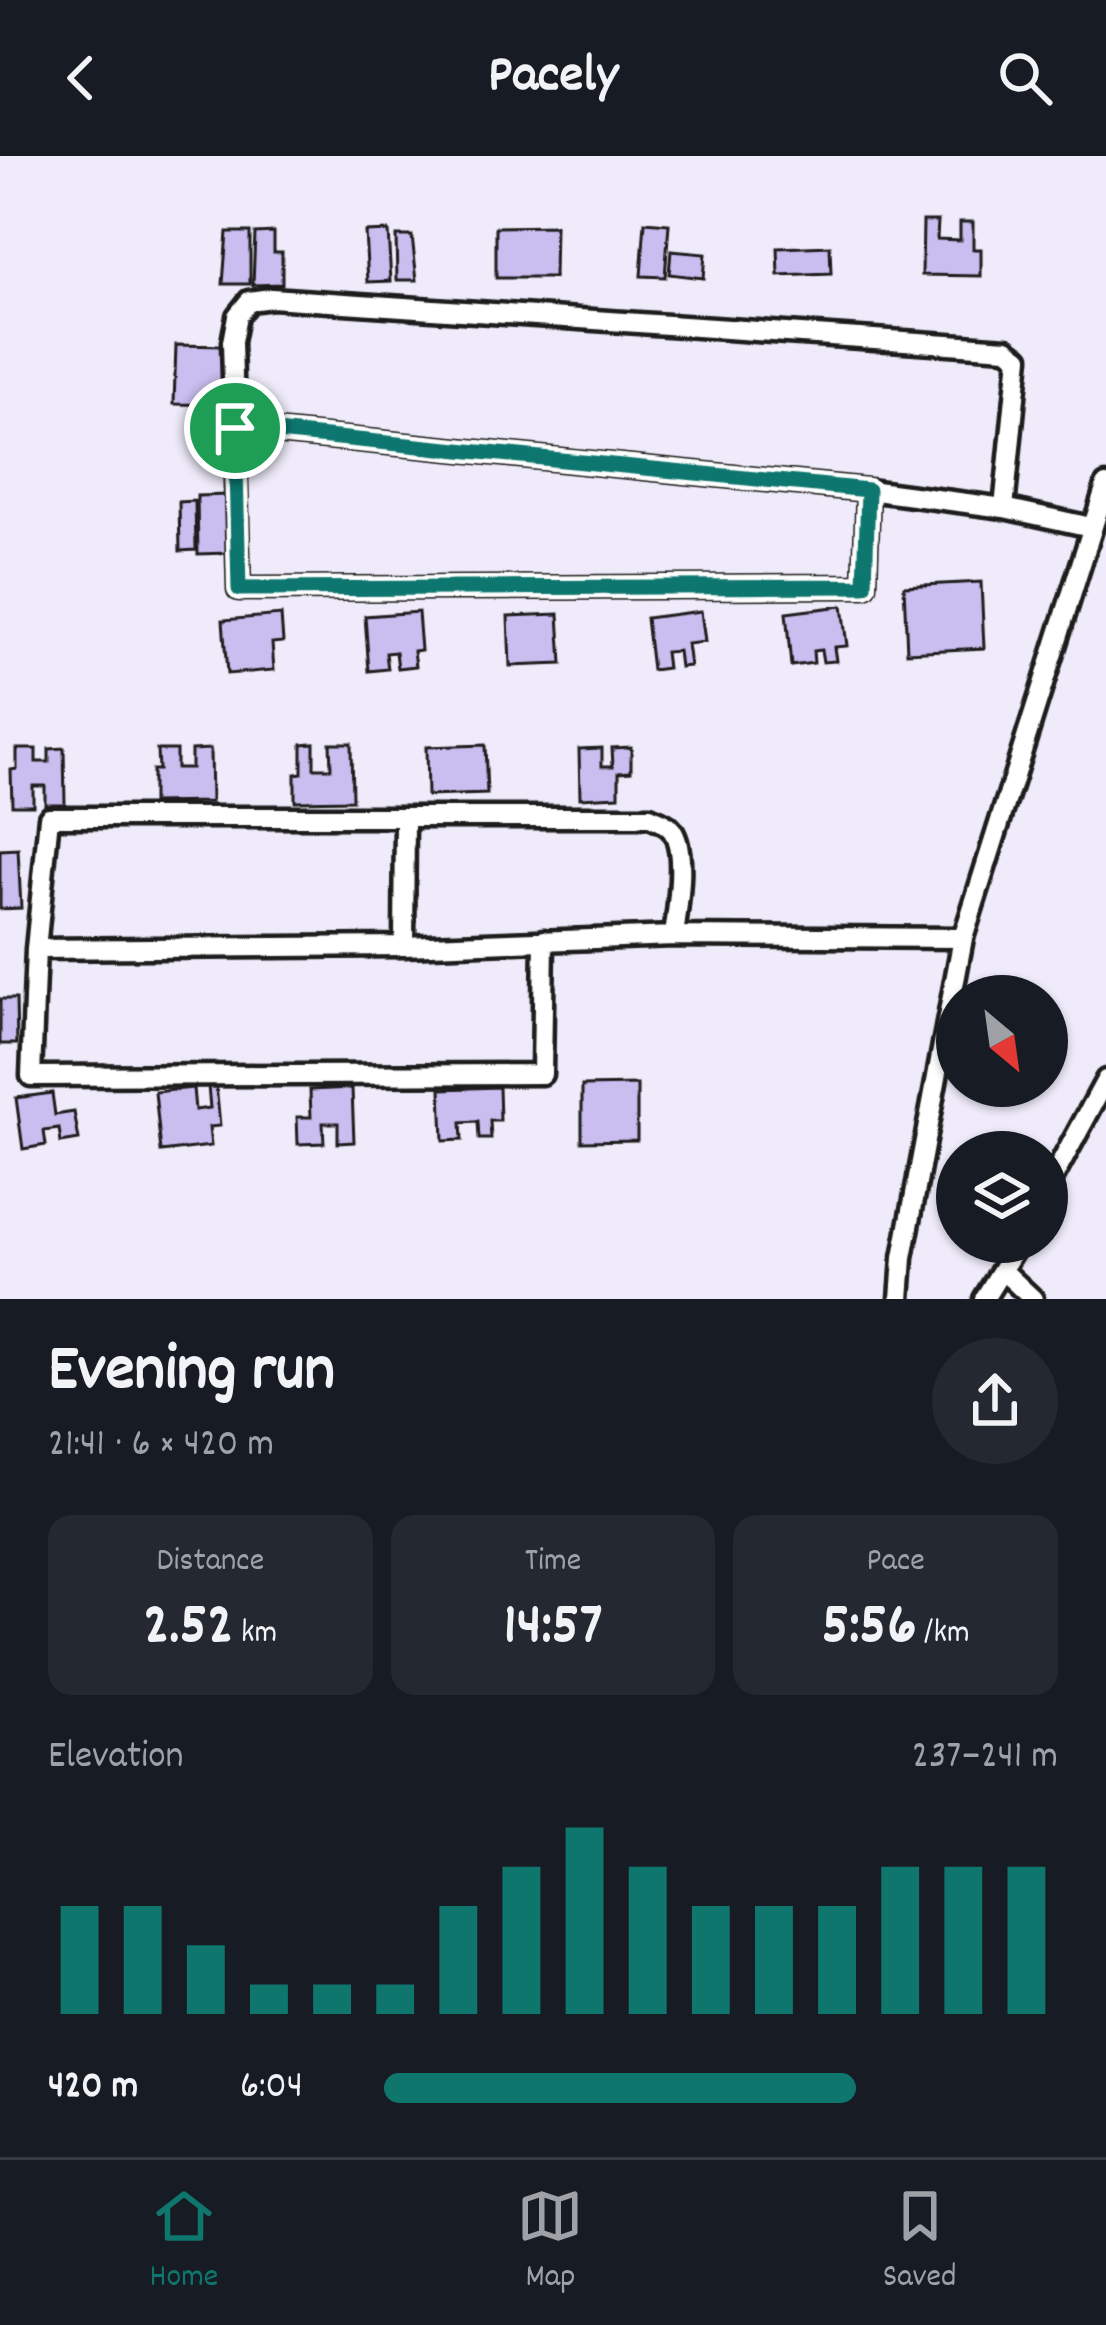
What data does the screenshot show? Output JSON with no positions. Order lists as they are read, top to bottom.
{
  "north": "bottom right",
  "page": {
    "header": "Pacely",
    "heading": ["Evening run", "21:41 · 6 × 420 m"],
    "stats": [
      ["Distance", "2.52 km"],
      ["Time", "14:57"],
      ["Pace", "5:56 /km"]
    ],
    "chart": ["Elevation", "237–241 m"],
    "list": [
      {
        "name": "420 m",
        "note": "6:04"
      }
    ],
    "tabs": ["Home", "Map", "Saved"]
  }
}
